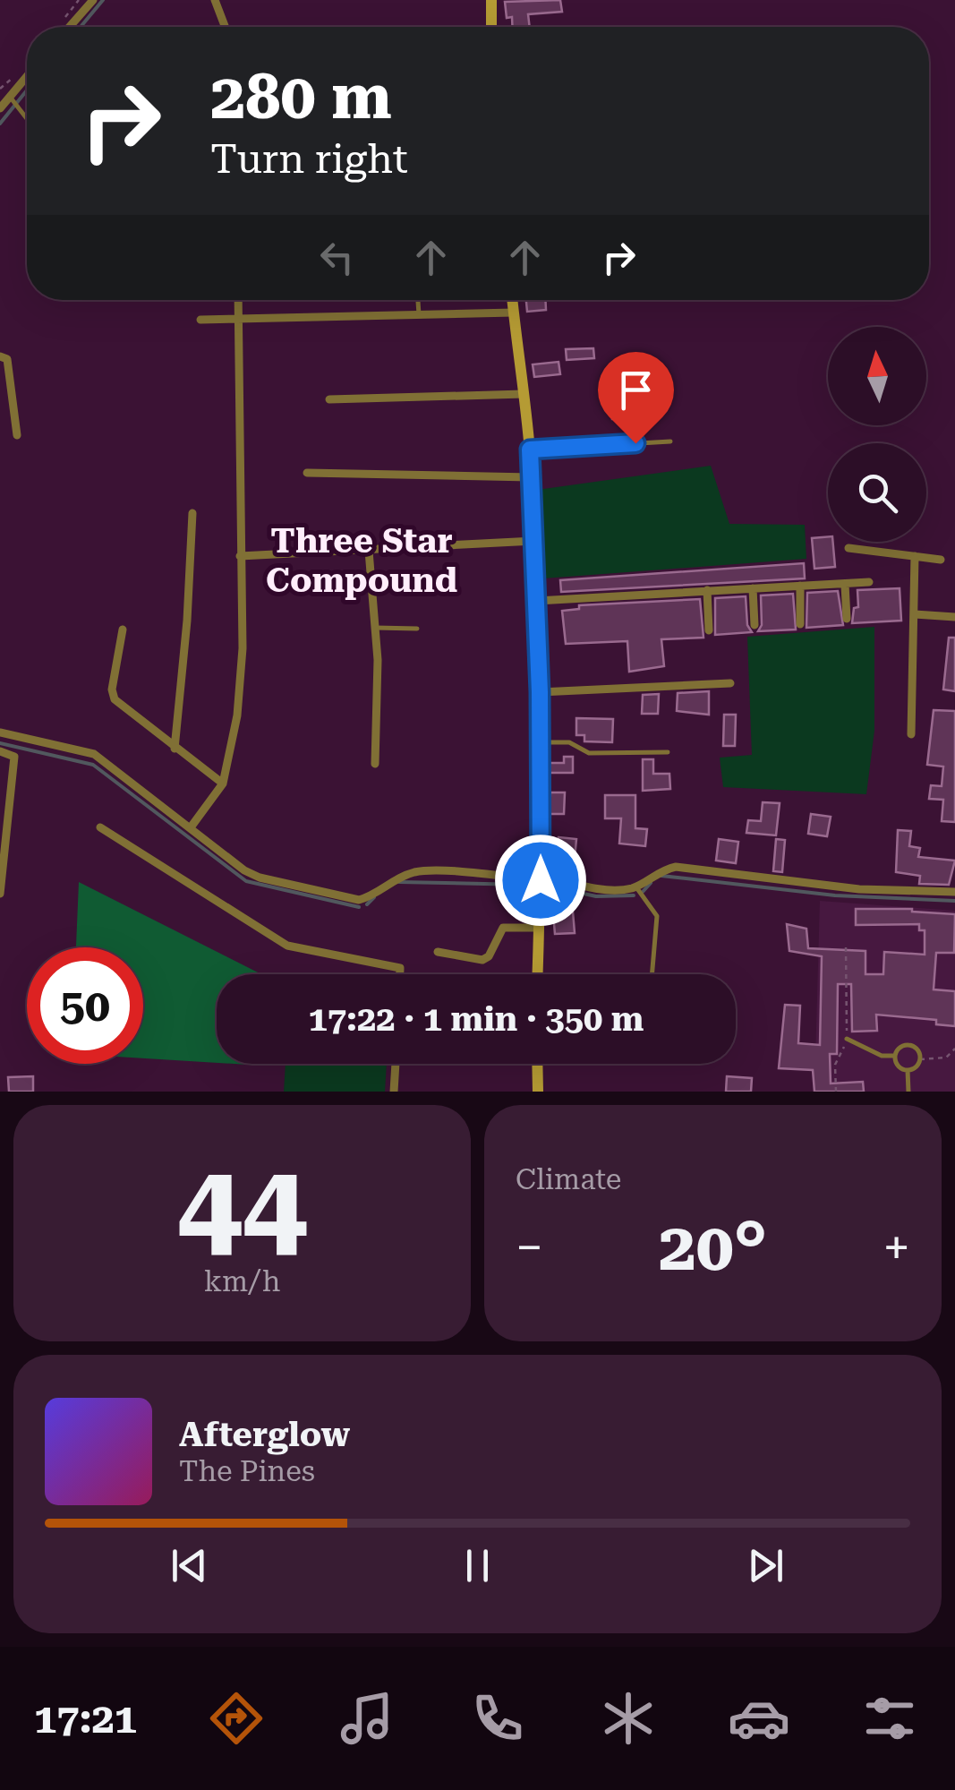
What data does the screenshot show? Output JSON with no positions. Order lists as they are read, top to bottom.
{
  "districts": ["Three Star Compound"],
  "north": "top",
  "page": {
    "turn": ["280 m", "Turn right"],
    "limit": "50",
    "trip": "17:22 · 1 min · 350 m",
    "tile": [
      ["44", "km/h"],
      "Climate"
    ],
    "heat": ["−", "20°", "+"],
    "song": ["Afterglow", "The Pines"],
    "tabs": "17:21"
  }
}
